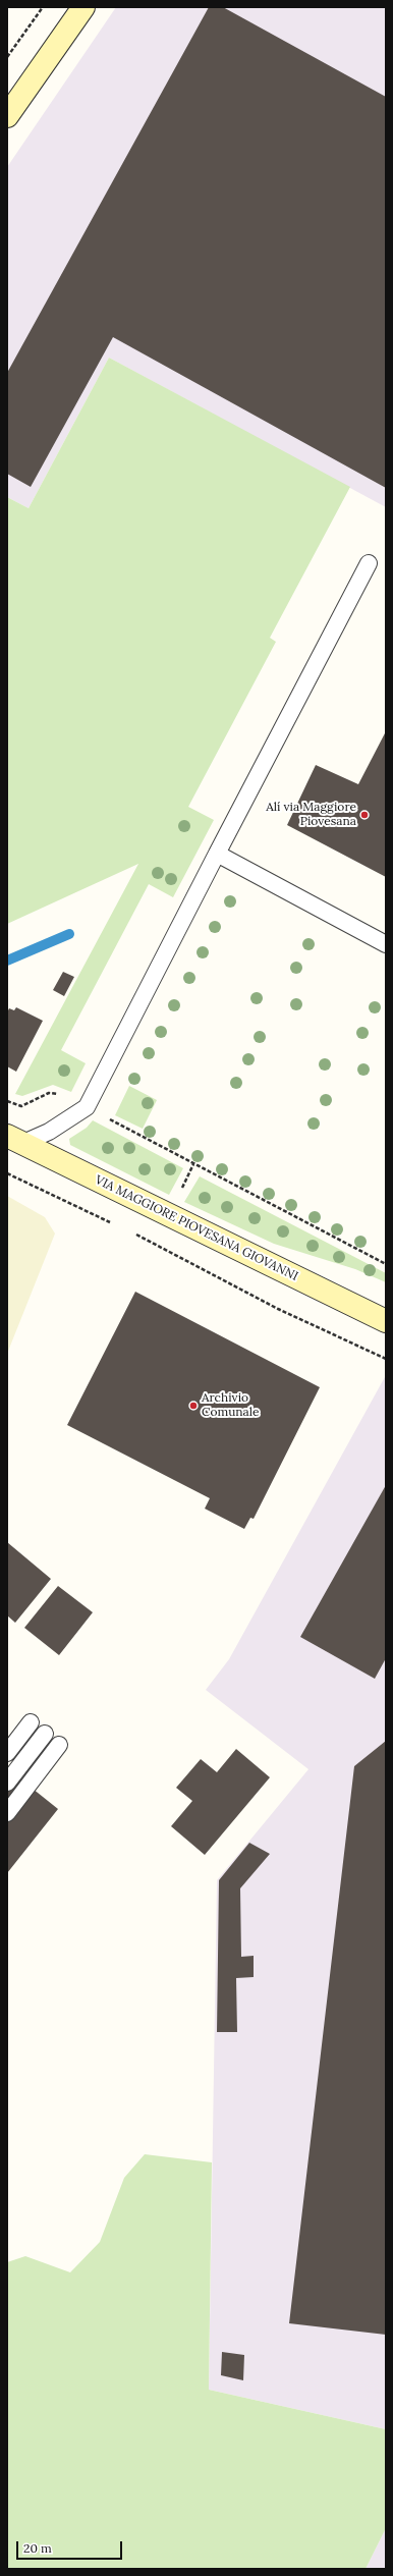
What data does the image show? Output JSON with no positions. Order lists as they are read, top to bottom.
{
  "streets": {
    "street": ["VIA MAGGIORE PIOVESANA GIOVANNI"]
  },
  "places": ["Alí via Maggiore Piovesana", "Archivio Comunale"],
  "scale_bar": "20 m"
}
